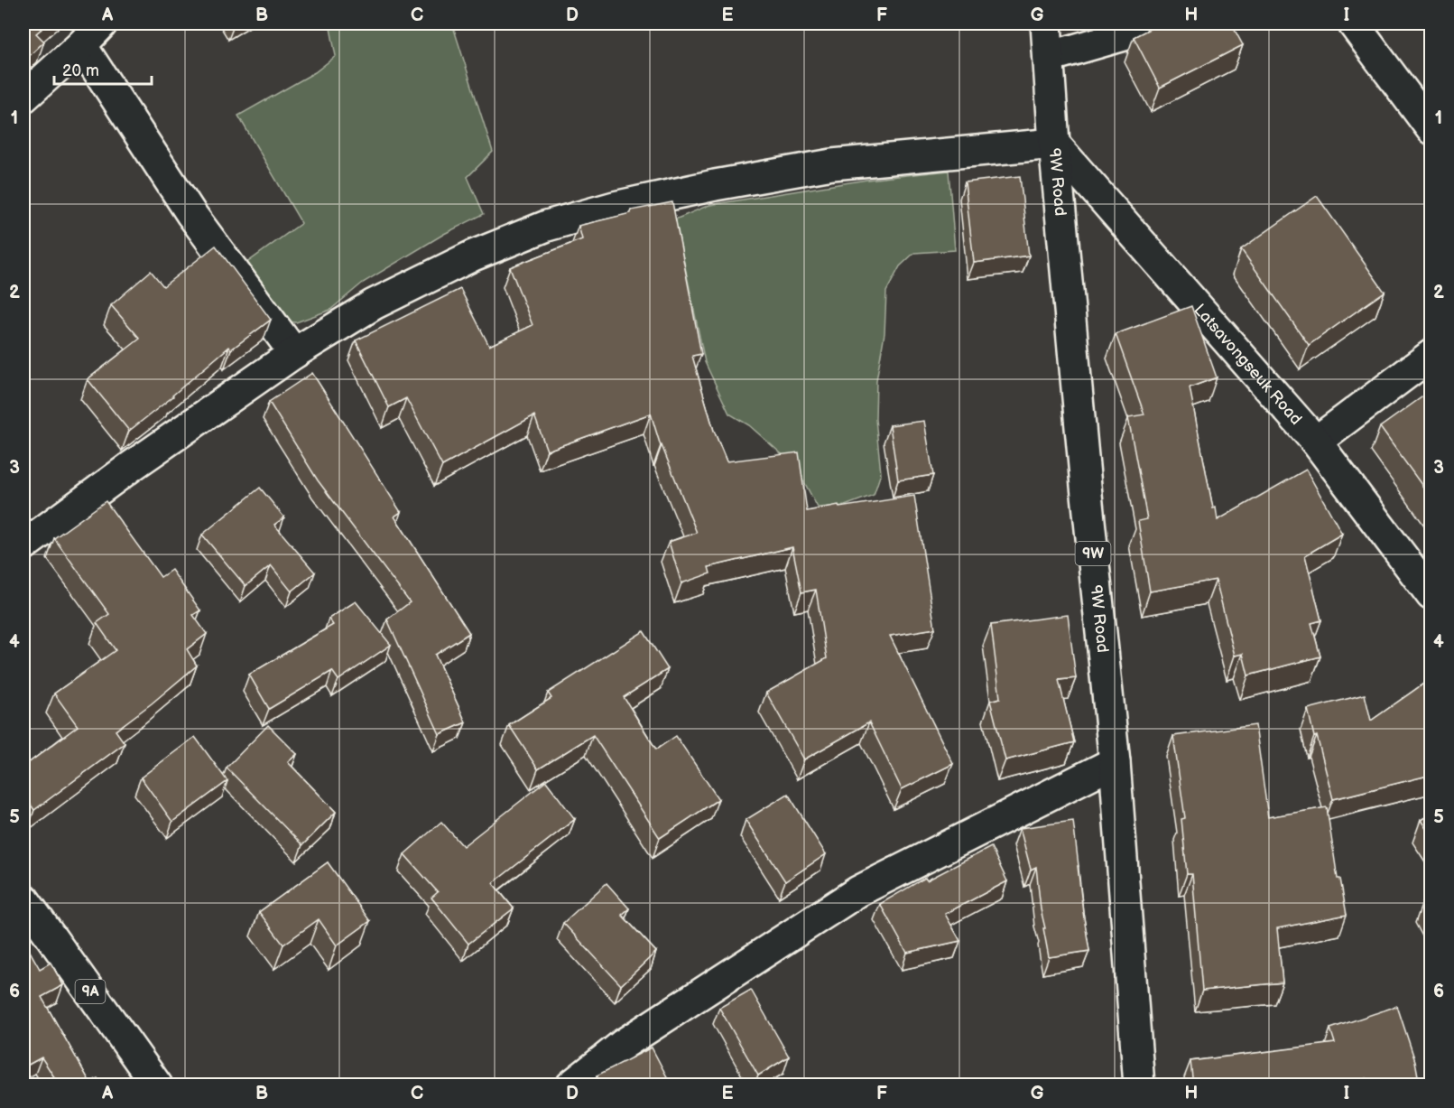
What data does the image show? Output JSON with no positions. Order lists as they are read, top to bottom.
{
  "streets": {
    "street": [
      "9W Road",
      "Latsavongseuk Road",
      "9W",
      "9A"
    ]
  },
  "crossings": [
    ["9W Road", "Latsavongseuk Road"]
  ],
  "scale_bar": "20 m",
  "grid": {
    "columns": [
      "A",
      "B",
      "C",
      "D",
      "E",
      "F",
      "G",
      "H",
      "I"
    ],
    "rows": [
      "1",
      "2",
      "3",
      "4",
      "5",
      "6"
    ]
  }
}
